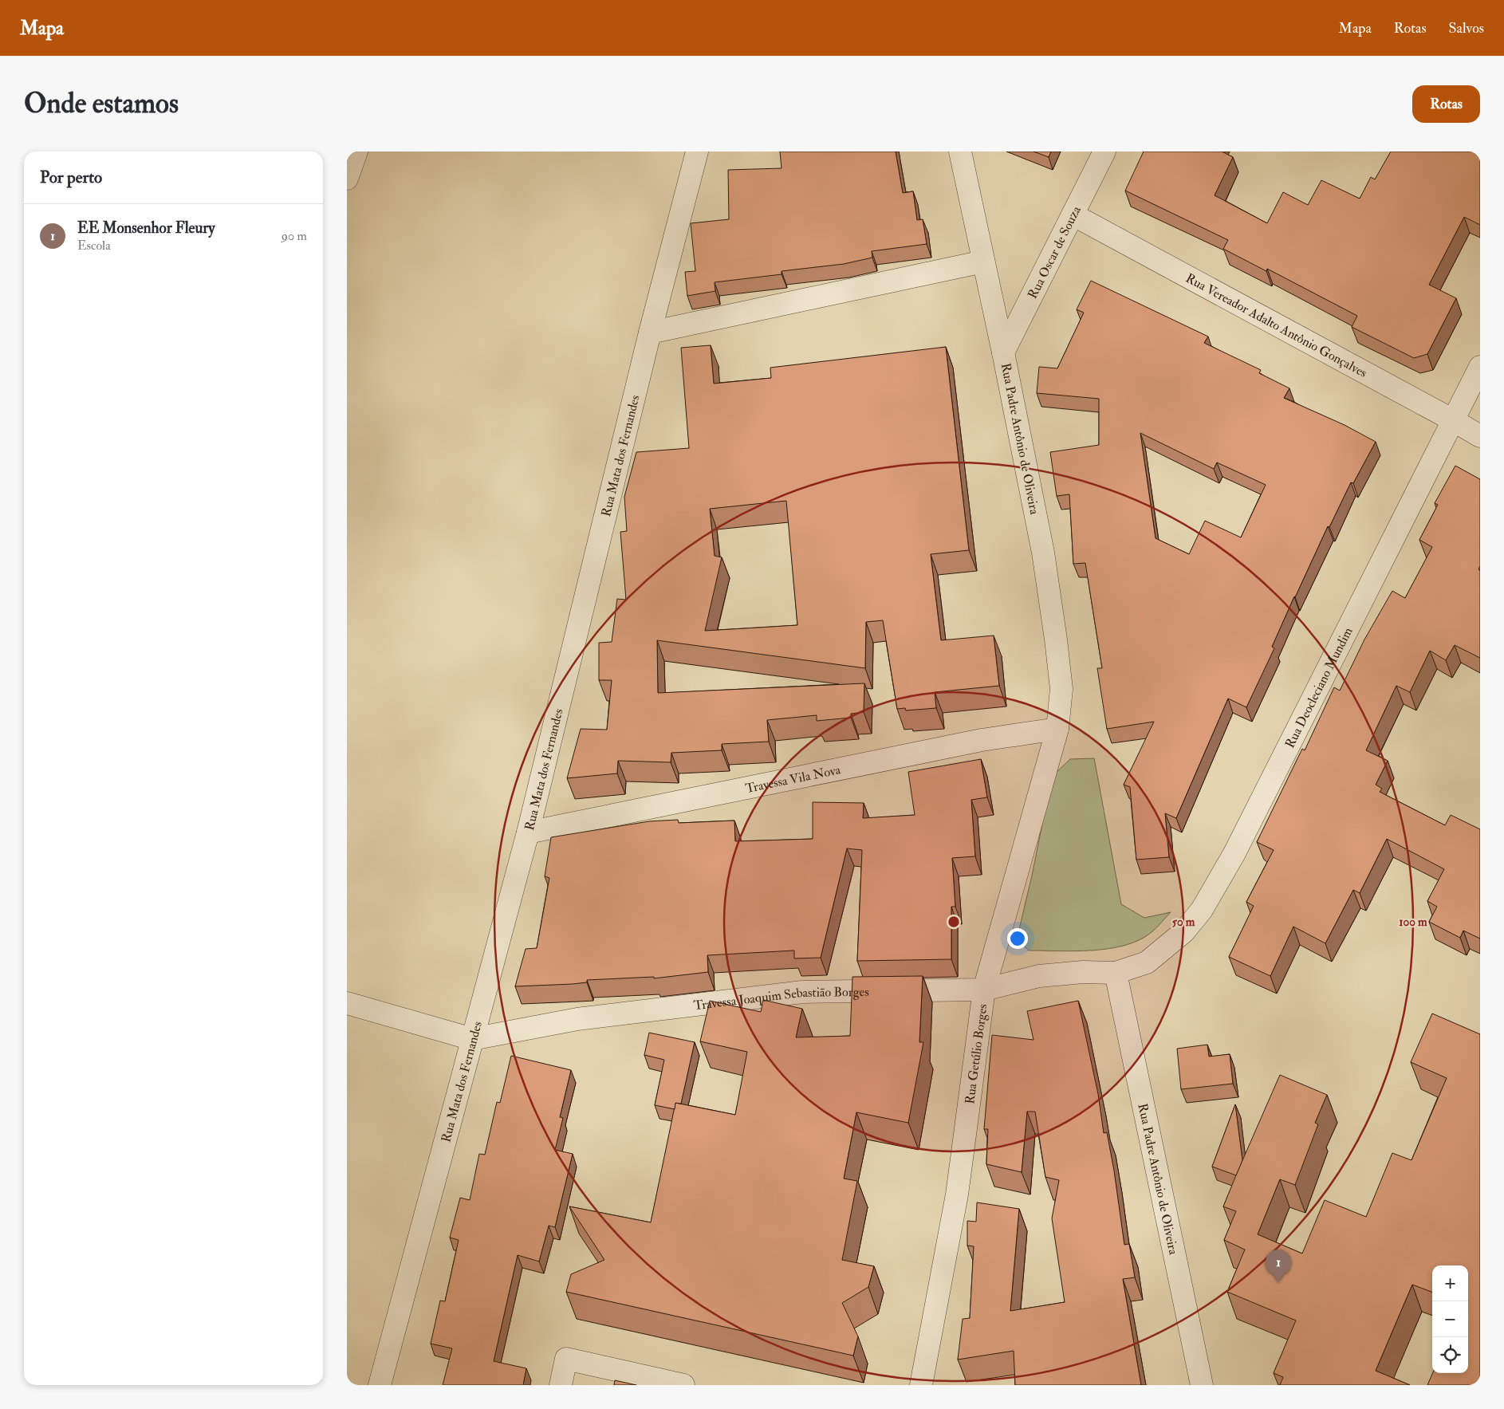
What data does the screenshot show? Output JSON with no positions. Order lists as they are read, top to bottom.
{
  "streets": {
    "street": [
      "Rua Oscar de Souza",
      "Rua Vereador Adalto Antônio Gonçalves",
      "Rua Padre Antônio de Oliveira",
      "Rua Mata dos Fernandes",
      "Rua Deocleciano Mundim",
      "Travessa Vila Nova",
      "Travessa Joaquim Sebastião Borges",
      "Rua Getúlio Borges"
    ]
  },
  "crossings": [
    ["Rua Oscar de Souza", "Rua Vereador Adalto Antônio Gonçalves"],
    ["Rua Oscar de Souza", "Rua Padre Antônio de Oliveira"],
    ["Rua Vereador Adalto Antônio Gonçalves", "Rua Deocleciano Mundim"],
    ["Rua Padre Antônio de Oliveira", "Rua Deocleciano Mundim"],
    ["Rua Padre Antônio de Oliveira", "Travessa Vila Nova"],
    ["Rua Padre Antônio de Oliveira", "Travessa Joaquim Sebastião Borges"],
    ["Rua Padre Antônio de Oliveira", "Rua Getúlio Borges"],
    ["Rua Mata dos Fernandes", "Travessa Vila Nova"],
    ["Rua Mata dos Fernandes", "Travessa Joaquim Sebastião Borges"],
    ["Rua Deocleciano Mundim", "Travessa Joaquim Sebastião Borges"],
    ["Travessa Vila Nova", "Rua Getúlio Borges"],
    ["Travessa Joaquim Sebastião Borges", "Rua Getúlio Borges"]
  ],
  "page": {
    "header": "Mapa",
    "nav": ["Mapa", "Rotas", "Salvos"],
    "buttons": "Rotas",
    "title": "Onde estamos",
    "heading": "Por perto",
    "list": [
      {
        "mark": "1",
        "name": "EE Monsenhor Fleury",
        "note": "Escola",
        "value": "90 m"
      }
    ],
    "pins": "1",
    "map_buttons": ["+", "−"]
  },
  "rings": ["50 m", "100 m"]
}
